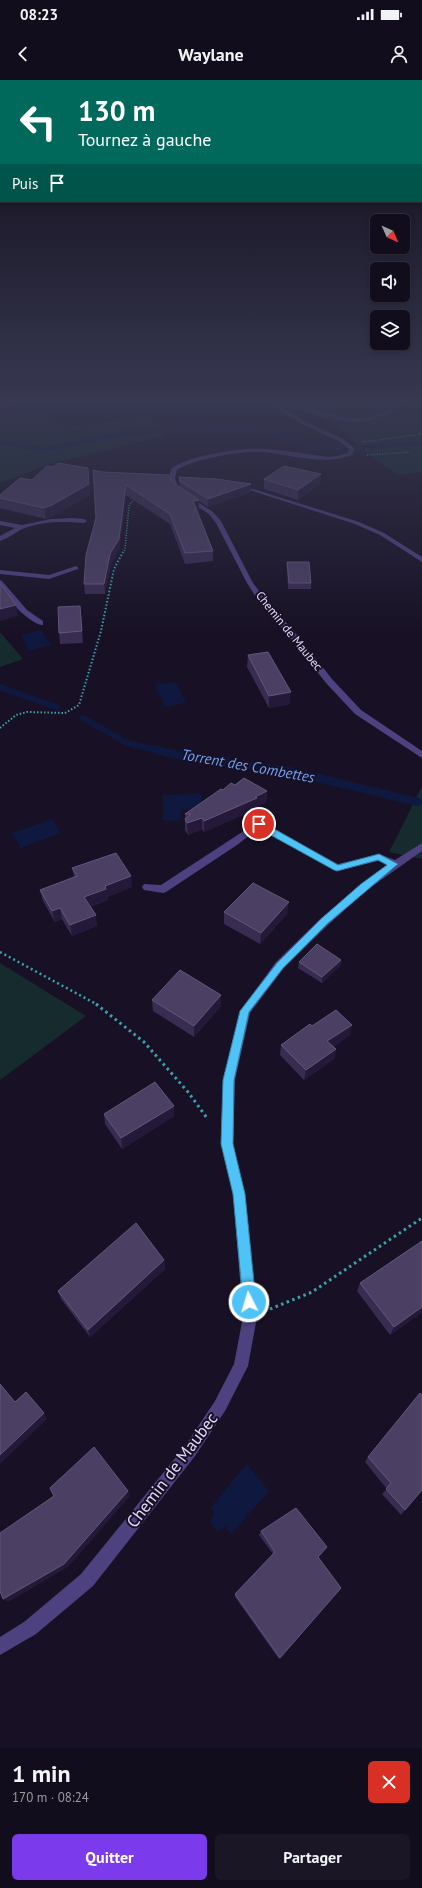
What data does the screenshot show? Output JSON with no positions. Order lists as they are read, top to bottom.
{
  "streets": {
    "street": ["Chemin de Maubec"]
  },
  "water": ["Torrent des Combettes"],
  "north": "bottom right",
  "page": {
    "status": "08:23",
    "header": "Waylane",
    "turn": ["130 m", "Tournez à gauche"],
    "then": "Puis",
    "heading": ["1 min", "170 m · 08:24"],
    "buttons": ["Quitter", "Partager"]
  }
}
